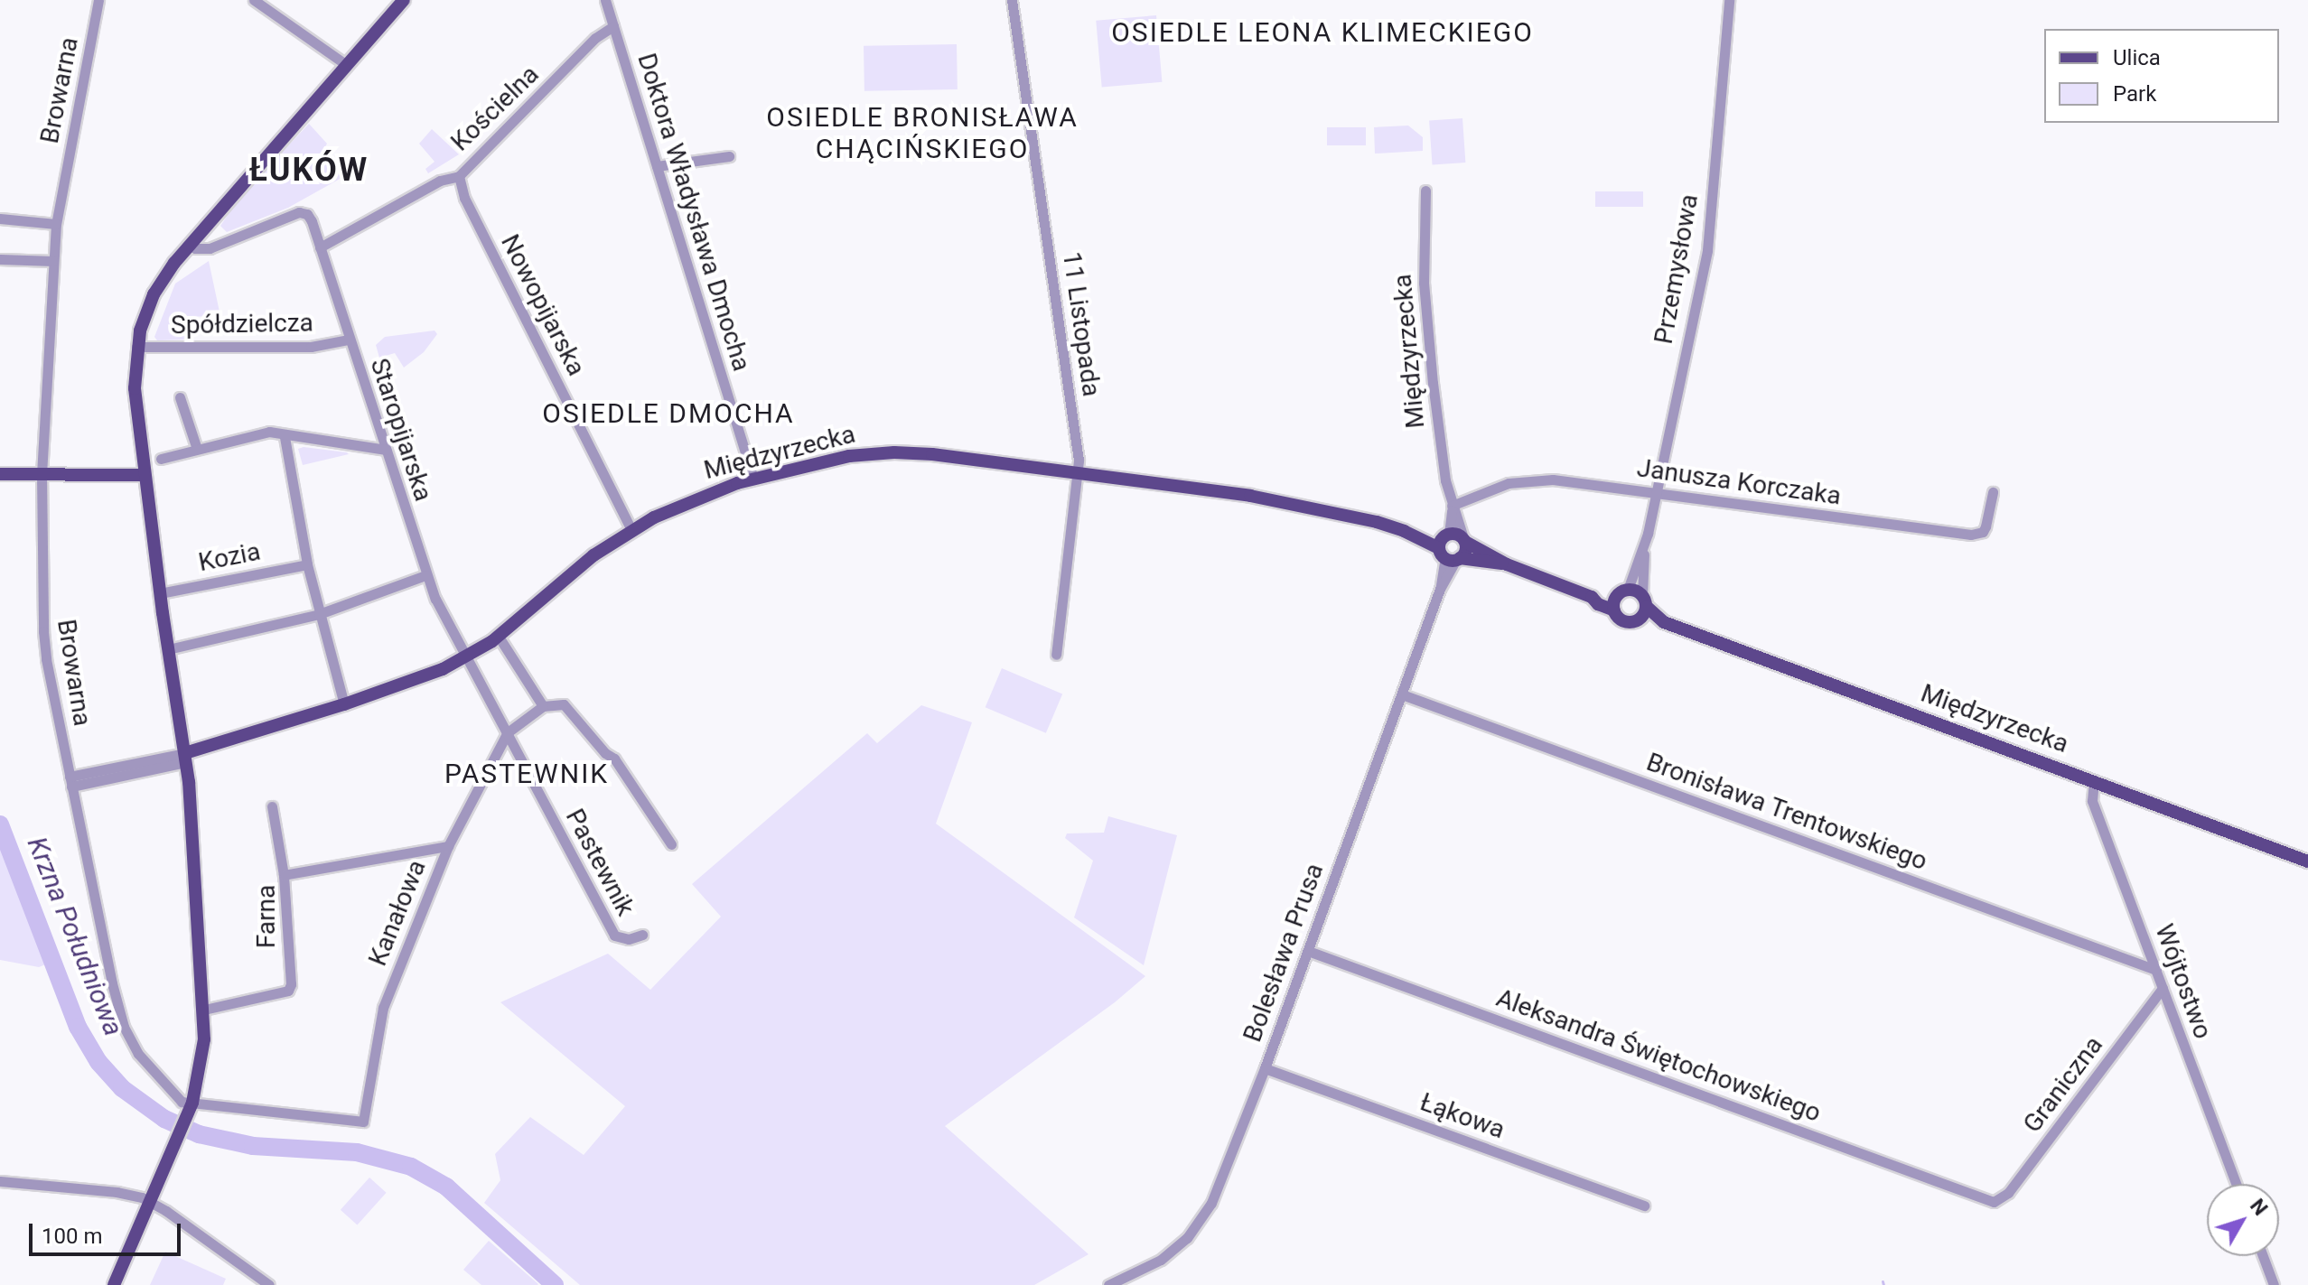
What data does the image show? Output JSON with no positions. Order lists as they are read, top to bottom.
{
  "streets": {
    "main road": ["Międzyrzecka"],
    "street": [
      "Browarna",
      "Kościelna",
      "Doktora Władysława Dmocha",
      "Przemysłowa",
      "Nowopijarska",
      "Spółdzielcza",
      "11 Listopada",
      "Staropijarska",
      "Janusza Korczaka",
      "Kozia",
      "Bronisława Trentowskiego",
      "Pastewnik",
      "Kanałowa",
      "Farna",
      "Bolesława Prusa",
      "Wójtostwo",
      "Aleksandra Świętochowskiego",
      "Graniczna",
      "Łąkowa"
    ]
  },
  "crossings": [
    ["Browarna", "Kanałowa"],
    ["Kościelna", "Doktora Władysława Dmocha"],
    ["Kościelna", "Nowopijarska"],
    ["Kościelna", "Staropijarska"],
    ["Doktora Władysława Dmocha", "Międzyrzecka"],
    ["Przemysłowa", "Międzyrzecka"],
    ["Przemysłowa", "Janusza Korczaka"],
    ["Nowopijarska", "Międzyrzecka"],
    ["Spółdzielcza", "Staropijarska"],
    ["11 Listopada", "Międzyrzecka"],
    ["Międzyrzecka", "Staropijarska"],
    ["Międzyrzecka", "Janusza Korczaka"],
    ["Międzyrzecka", "Pastewnik"],
    ["Międzyrzecka", "Bolesława Prusa"],
    ["Międzyrzecka", "Wójtostwo"],
    ["Staropijarska", "Pastewnik"],
    ["Bronisława Trentowskiego", "Bolesława Prusa"],
    ["Bronisława Trentowskiego", "Wójtostwo"],
    ["Pastewnik", "Kanałowa"],
    ["Kanałowa", "Farna"],
    ["Bolesława Prusa", "Aleksandra Świętochowskiego"],
    ["Bolesława Prusa", "Łąkowa"],
    ["Wójtostwo", "Graniczna"],
    ["Aleksandra Świętochowskiego", "Graniczna"]
  ],
  "districts": [
    "OSIEDLE LEONA KLIMECKIEGO",
    "OSIEDLE BRONISŁAWA CHĄCIŃSKIEGO",
    "ŁUKÓW",
    "OSIEDLE DMOCHA",
    "PASTEWNIK"
  ],
  "water": ["Krzna Południowa"],
  "legend": ["Ulica", "Park"],
  "scale_bar": "100 m",
  "north": "top right"
}
